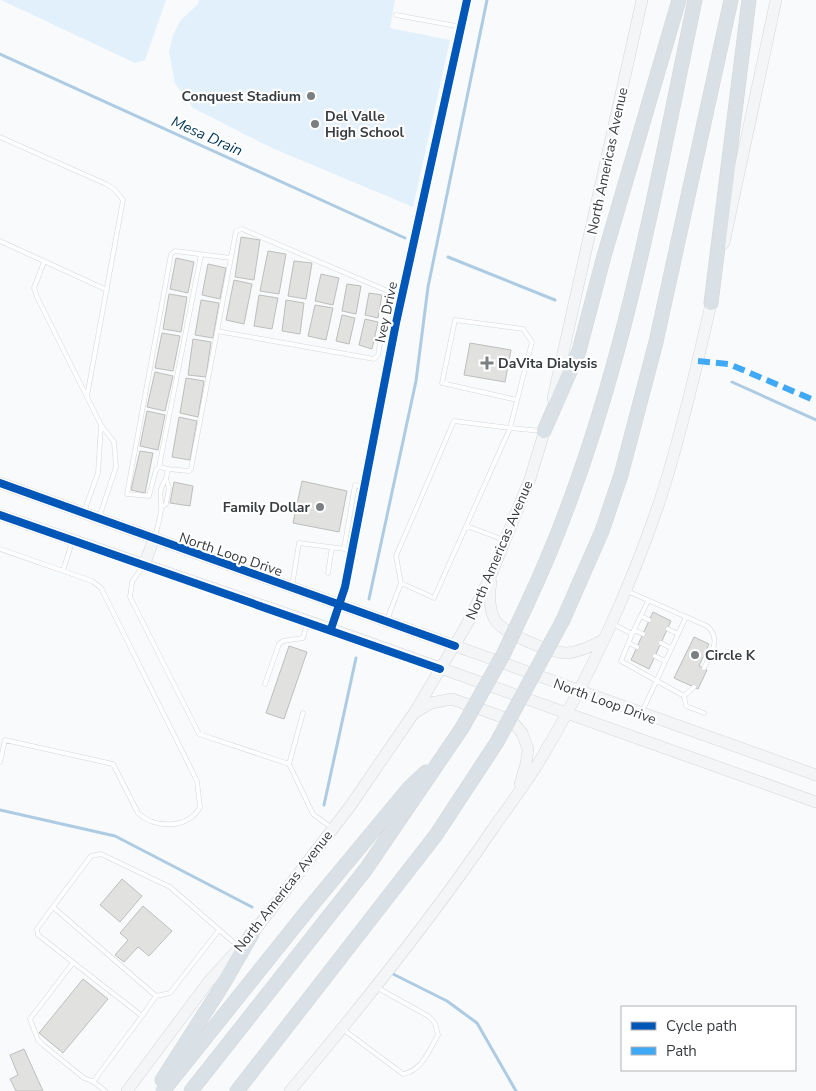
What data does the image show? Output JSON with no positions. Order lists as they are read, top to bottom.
{
  "streets": {
    "main road": ["North Americas Avenue", "North Loop Drive"],
    "street": ["Ivey Drive"]
  },
  "crossings": [
    ["North Americas Avenue", "North Loop Drive"],
    ["Ivey Drive", "North Loop Drive"]
  ],
  "water": ["Mesa Drain"],
  "places": {
    "other": [
      "Conquest Stadium",
      "Del Valle High School",
      "Family Dollar",
      "Circle K"
    ],
    "health": ["DaVita Dialysis"]
  },
  "legend": ["Cycle path", "Path"]
}
